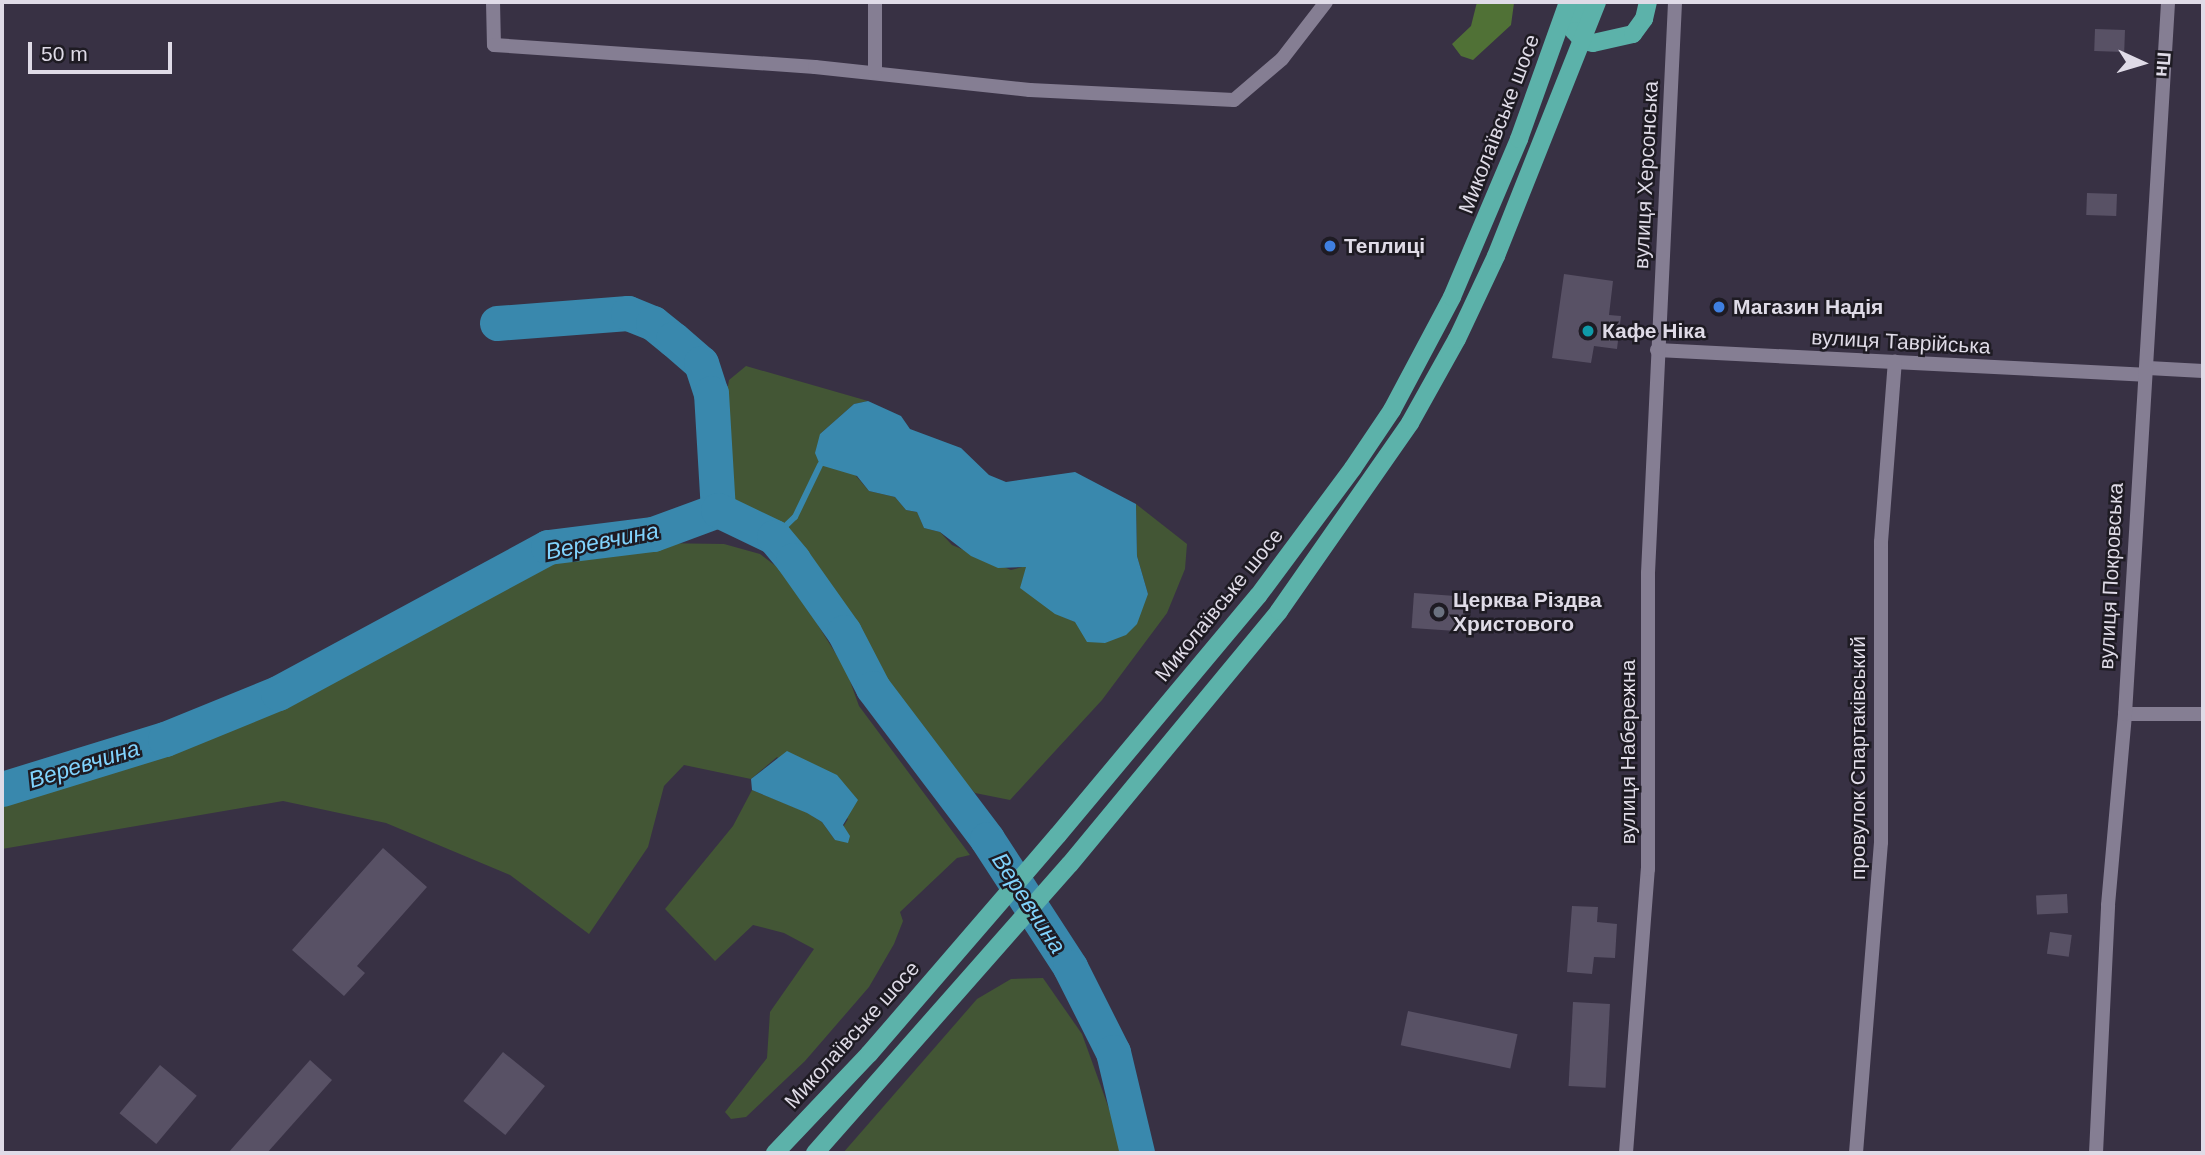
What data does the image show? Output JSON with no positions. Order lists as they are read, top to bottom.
{
  "streets": {
    "main road": ["Миколаївське шосе"],
    "street": [
      "вулиця Херсонська",
      "вулиця Таврійська",
      "вулиця Покровська",
      "вулиця Набережна",
      "провулок Спартаківський"
    ]
  },
  "crossings": [
    ["вулиця Херсонська", "вулиця Таврійська"],
    ["вулиця Херсонська", "вулиця Набережна"],
    ["вулиця Таврійська", "вулиця Покровська"],
    ["вулиця Таврійська", "вулиця Набережна"],
    ["вулиця Таврійська", "провулок Спартаківський"]
  ],
  "water": ["Веревчина"],
  "places": [
    "Теплиці",
    "Магазин Надія",
    "Кафе Ніка",
    "Церква Різдва Христового"
  ],
  "scale_bar": "50 m",
  "north": "right"
}
